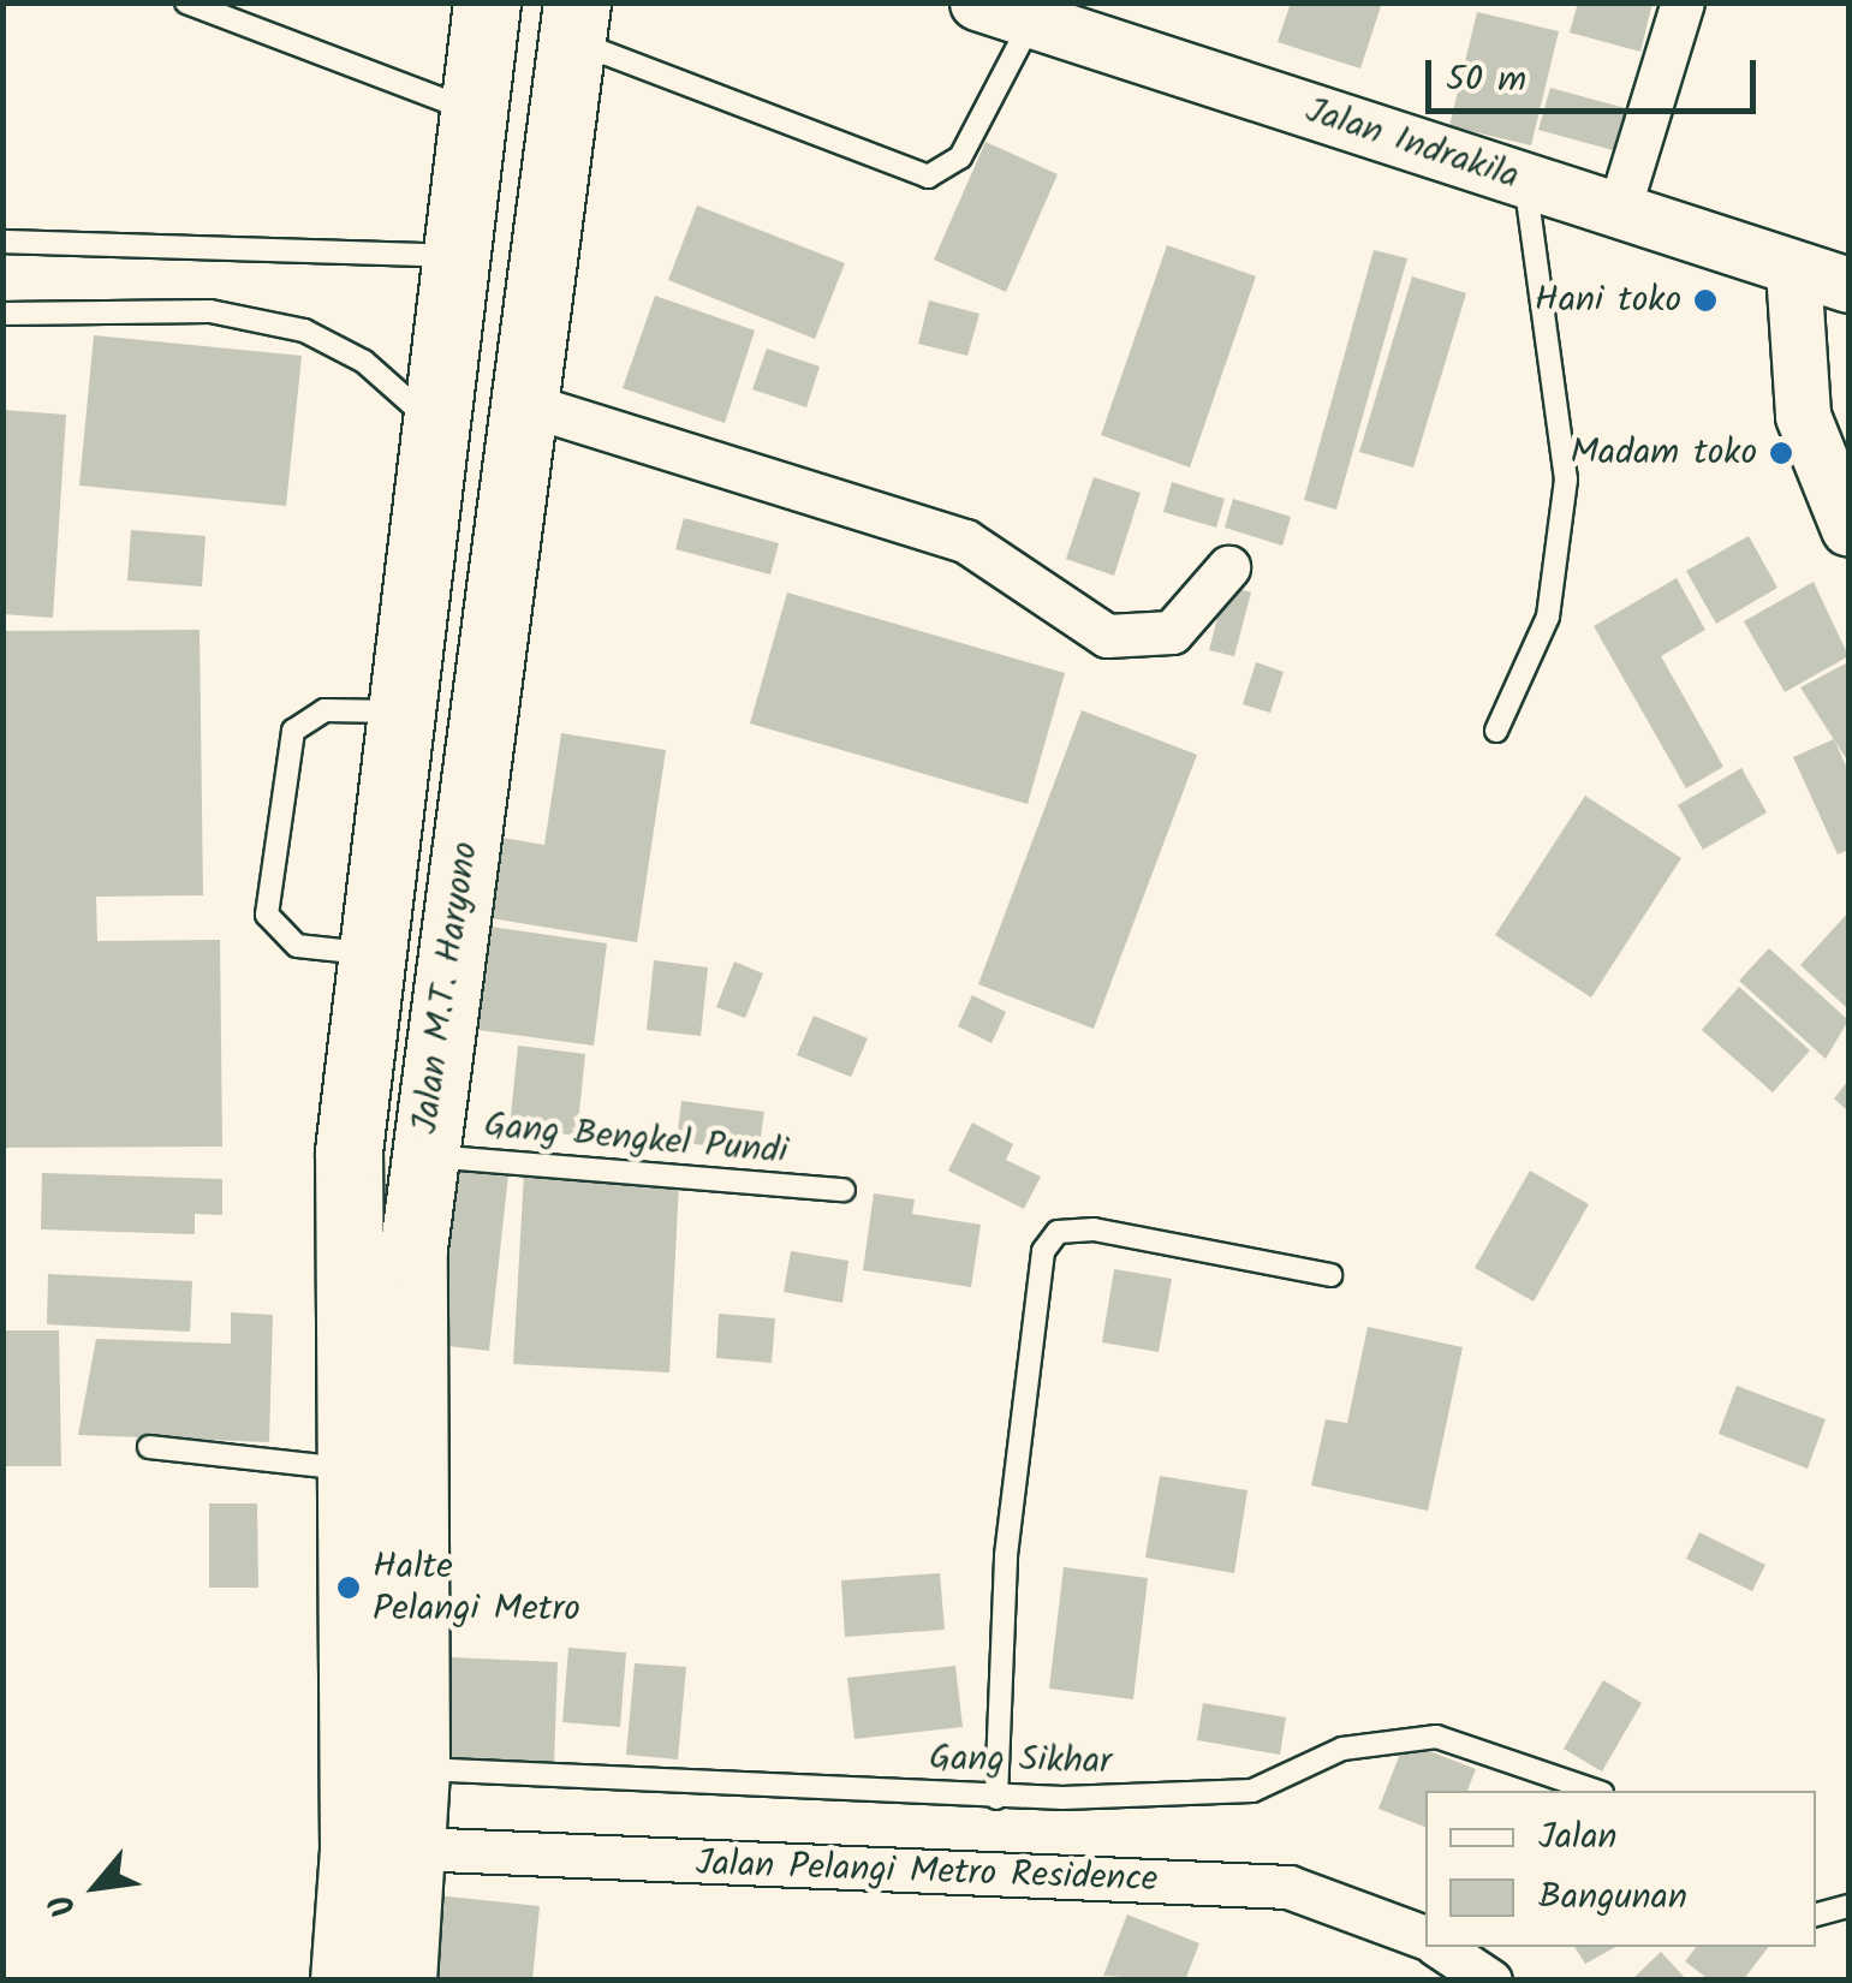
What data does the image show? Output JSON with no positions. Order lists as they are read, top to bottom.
{
  "streets": {
    "highway": ["Jalan M.T. Haryono"],
    "street": ["Jalan Indrakila", "Jalan Pelangi Metro Residence"],
    "lane": ["Gang Bengkel Pundi", "Gang Sikhar"]
  },
  "crossings": [
    ["Jalan M.T. Haryono", "Gang Bengkel Pundi"],
    ["Jalan M.T. Haryono", "Gang Sikhar"],
    ["Jalan M.T. Haryono", "Jalan Pelangi Metro Residence"]
  ],
  "places": ["Hani toko", "Madam toko", "Halte Pelangi Metro"],
  "legend": ["Jalan", "Bangunan"],
  "scale_bar": "50 m",
  "north": "bottom left"
}
